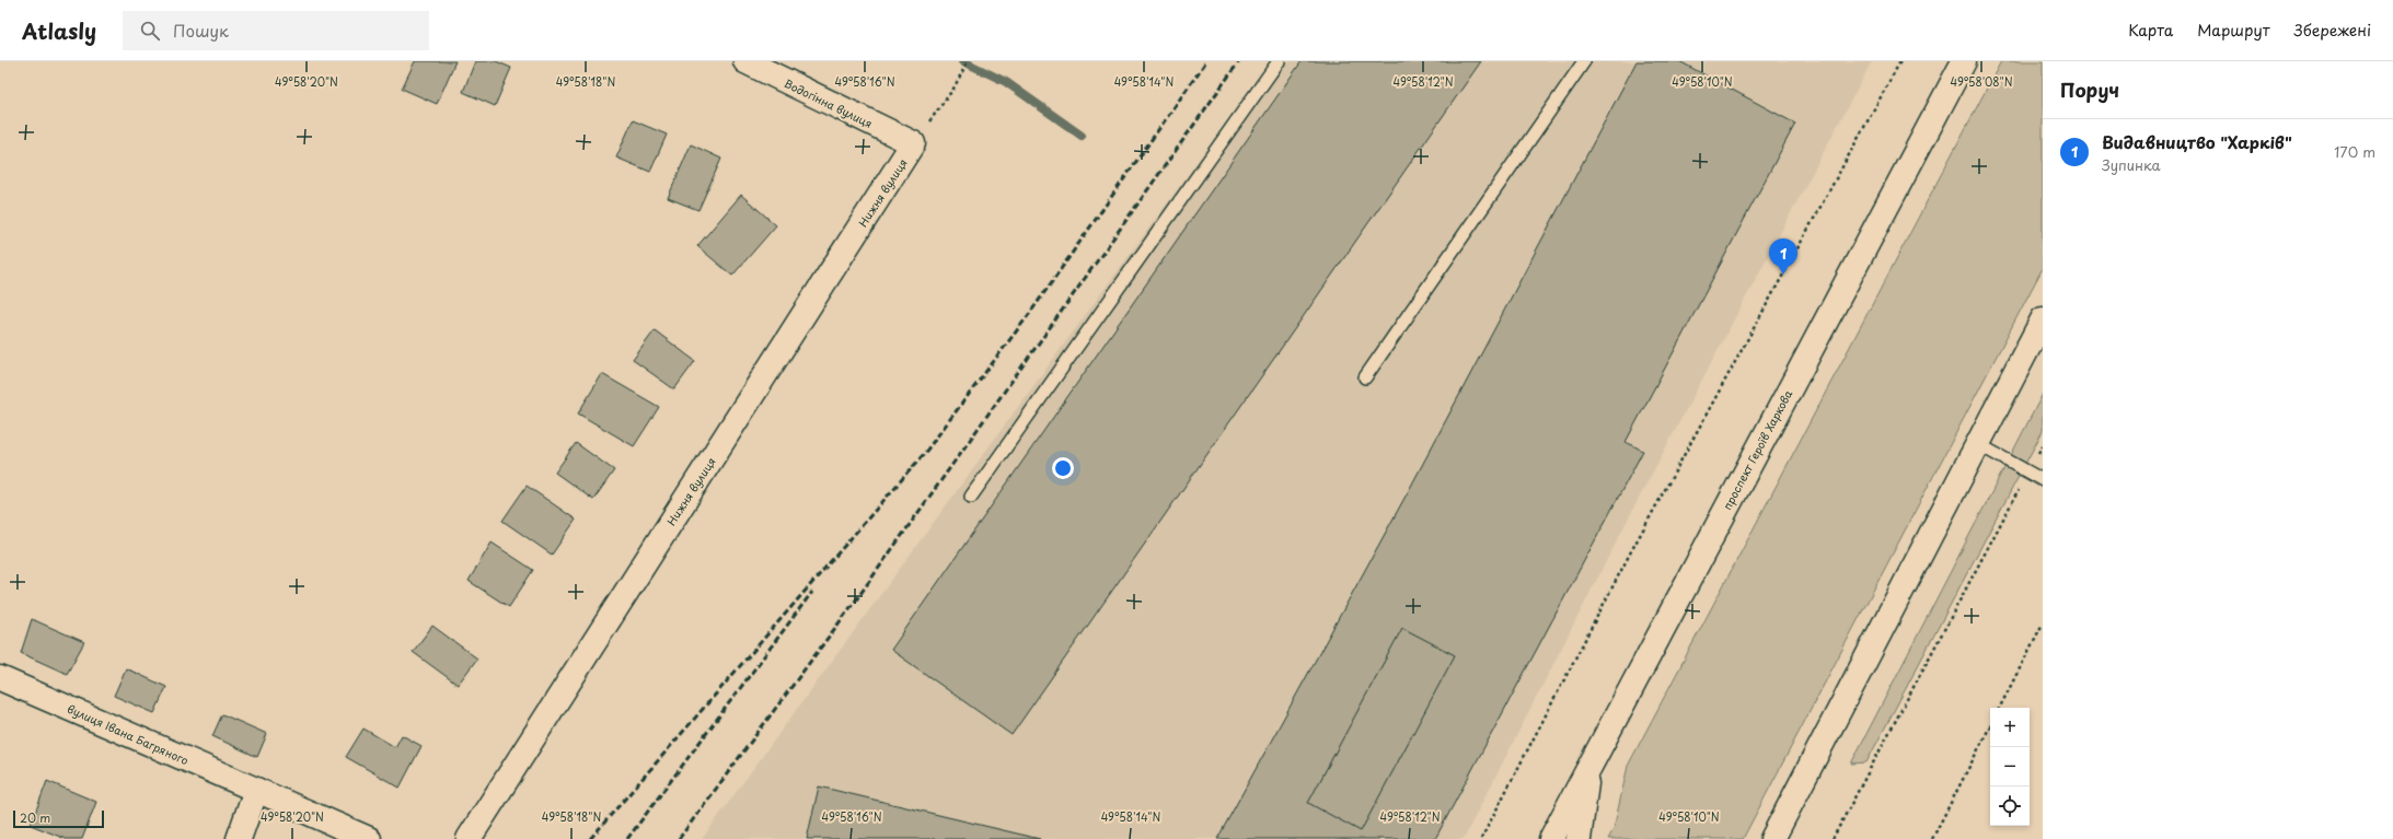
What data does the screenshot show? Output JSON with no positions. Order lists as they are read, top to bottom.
{
  "streets": {
    "main road": [
      "Водогінна вулиця",
      "Нижня вулиця",
      "проспект Героїв Харкова",
      "вулиця Івана Багряного"
    ]
  },
  "crossings": [
    ["Водогінна вулиця", "Нижня вулиця"]
  ],
  "scale_bar": "20 m",
  "page": {
    "header": "Atlasly",
    "search": "Пошук",
    "nav": ["Карта", "Маршрут", "Збережені"],
    "heading": "Поруч",
    "list": [
      {
        "mark": "1",
        "name": "Видавництво \"Харків\"",
        "note": "Зупинка",
        "value": "170 m"
      }
    ],
    "pins": "1",
    "map_buttons": ["+", "−"],
    "scale": "20 m"
  },
  "coordinates": [
    "49°58'20\"N",
    "49°58'18\"N",
    "49°58'16\"N",
    "49°58'14\"N",
    "49°58'12\"N",
    "49°58'10\"N",
    "49°58'08\"N"
  ]
}
